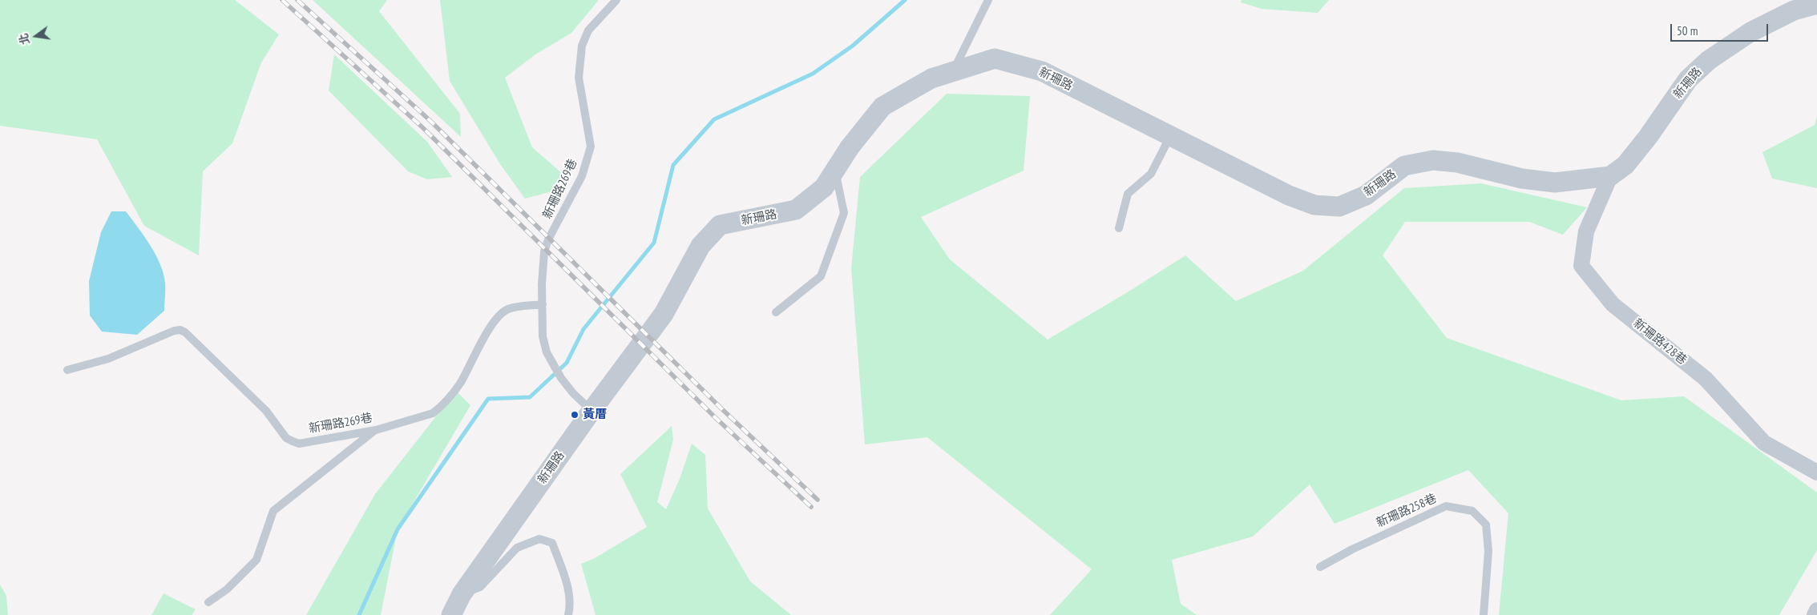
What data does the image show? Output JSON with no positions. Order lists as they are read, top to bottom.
{
  "streets": {
    "street": ["新珊路", "新珊路428巷"],
    "lane": ["新珊路269巷", "新珊路258巷"]
  },
  "crossings": [
    ["新珊路", "新珊路269巷"],
    ["新珊路", "新珊路428巷"]
  ],
  "places": ["黃厝"],
  "scale_bar": "50 m",
  "north": "left"
}
